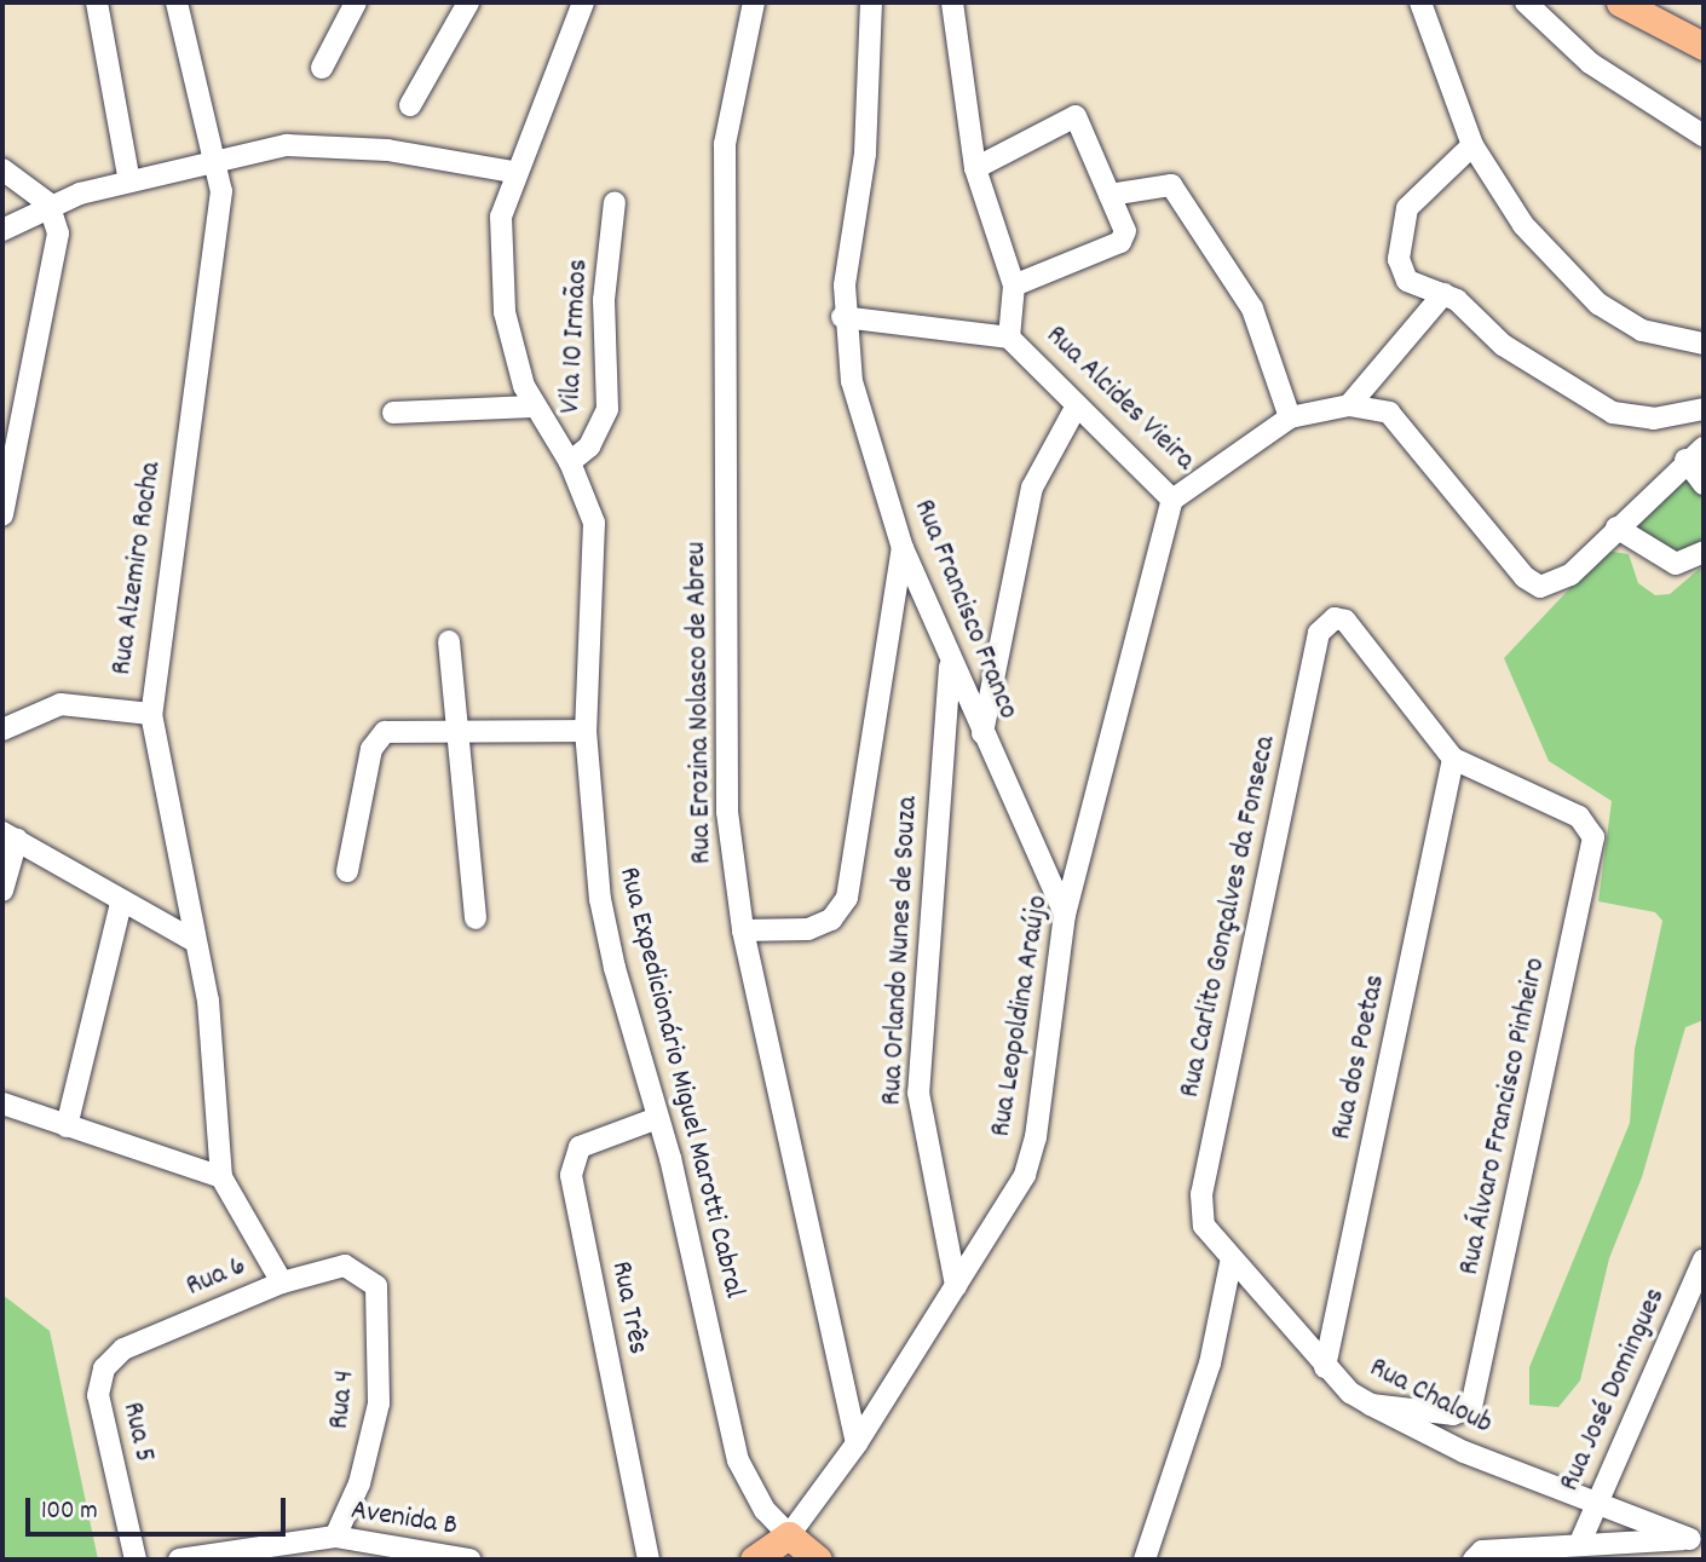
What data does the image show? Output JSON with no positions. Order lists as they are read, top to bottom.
{
  "streets": {
    "street": [
      "Vila 10 Irmãos",
      "Rua Alcides Vieira",
      "Rua Alzemiro Rocha",
      "Rua Francisco Franco",
      "Rua Erozina Nolasco de Abreu",
      "Rua Carlito Gonçalves da Fonseca",
      "Rua Orlando Nunes de Souza",
      "Rua Leopoldina Araújo",
      "Rua dos Poetas",
      "Rua Expedicionário Miguel Marotti Cabral",
      "Rua Álvaro Francisco Pinheiro",
      "Rua 6",
      "Rua Três",
      "Rua José Domingues",
      "Rua Chaloub",
      "Rua 4",
      "Rua 5",
      "Avenida B"
    ]
  },
  "crossings": [
    ["Vila 10 Irmãos", "Rua Expedicionário Miguel Marotti Cabral"],
    ["Rua Alcides Vieira", "Rua Francisco Franco"],
    ["Rua Alcides Vieira", "Rua Leopoldina Araújo"],
    ["Rua Alzemiro Rocha", "Rua 6"],
    ["Rua Francisco Franco", "Rua Orlando Nunes de Souza"],
    ["Rua Francisco Franco", "Rua Leopoldina Araújo"],
    ["Rua Erozina Nolasco de Abreu", "Rua Leopoldina Araújo"],
    ["Rua Carlito Gonçalves da Fonseca", "Rua dos Poetas"],
    ["Rua Carlito Gonçalves da Fonseca", "Rua Álvaro Francisco Pinheiro"],
    ["Rua Carlito Gonçalves da Fonseca", "Rua Chaloub"],
    ["Rua Orlando Nunes de Souza", "Rua Leopoldina Araújo"],
    ["Rua Leopoldina Araújo", "Rua Expedicionário Miguel Marotti Cabral"],
    ["Rua dos Poetas", "Rua Álvaro Francisco Pinheiro"],
    ["Rua dos Poetas", "Rua Chaloub"],
    ["Rua Expedicionário Miguel Marotti Cabral", "Rua Três"],
    ["Rua Álvaro Francisco Pinheiro", "Rua Chaloub"],
    ["Rua 6", "Rua 4"],
    ["Rua 6", "Rua 5"],
    ["Rua José Domingues", "Rua Chaloub"],
    ["Rua 4", "Avenida B"]
  ],
  "scale_bar": "100 m"
}
